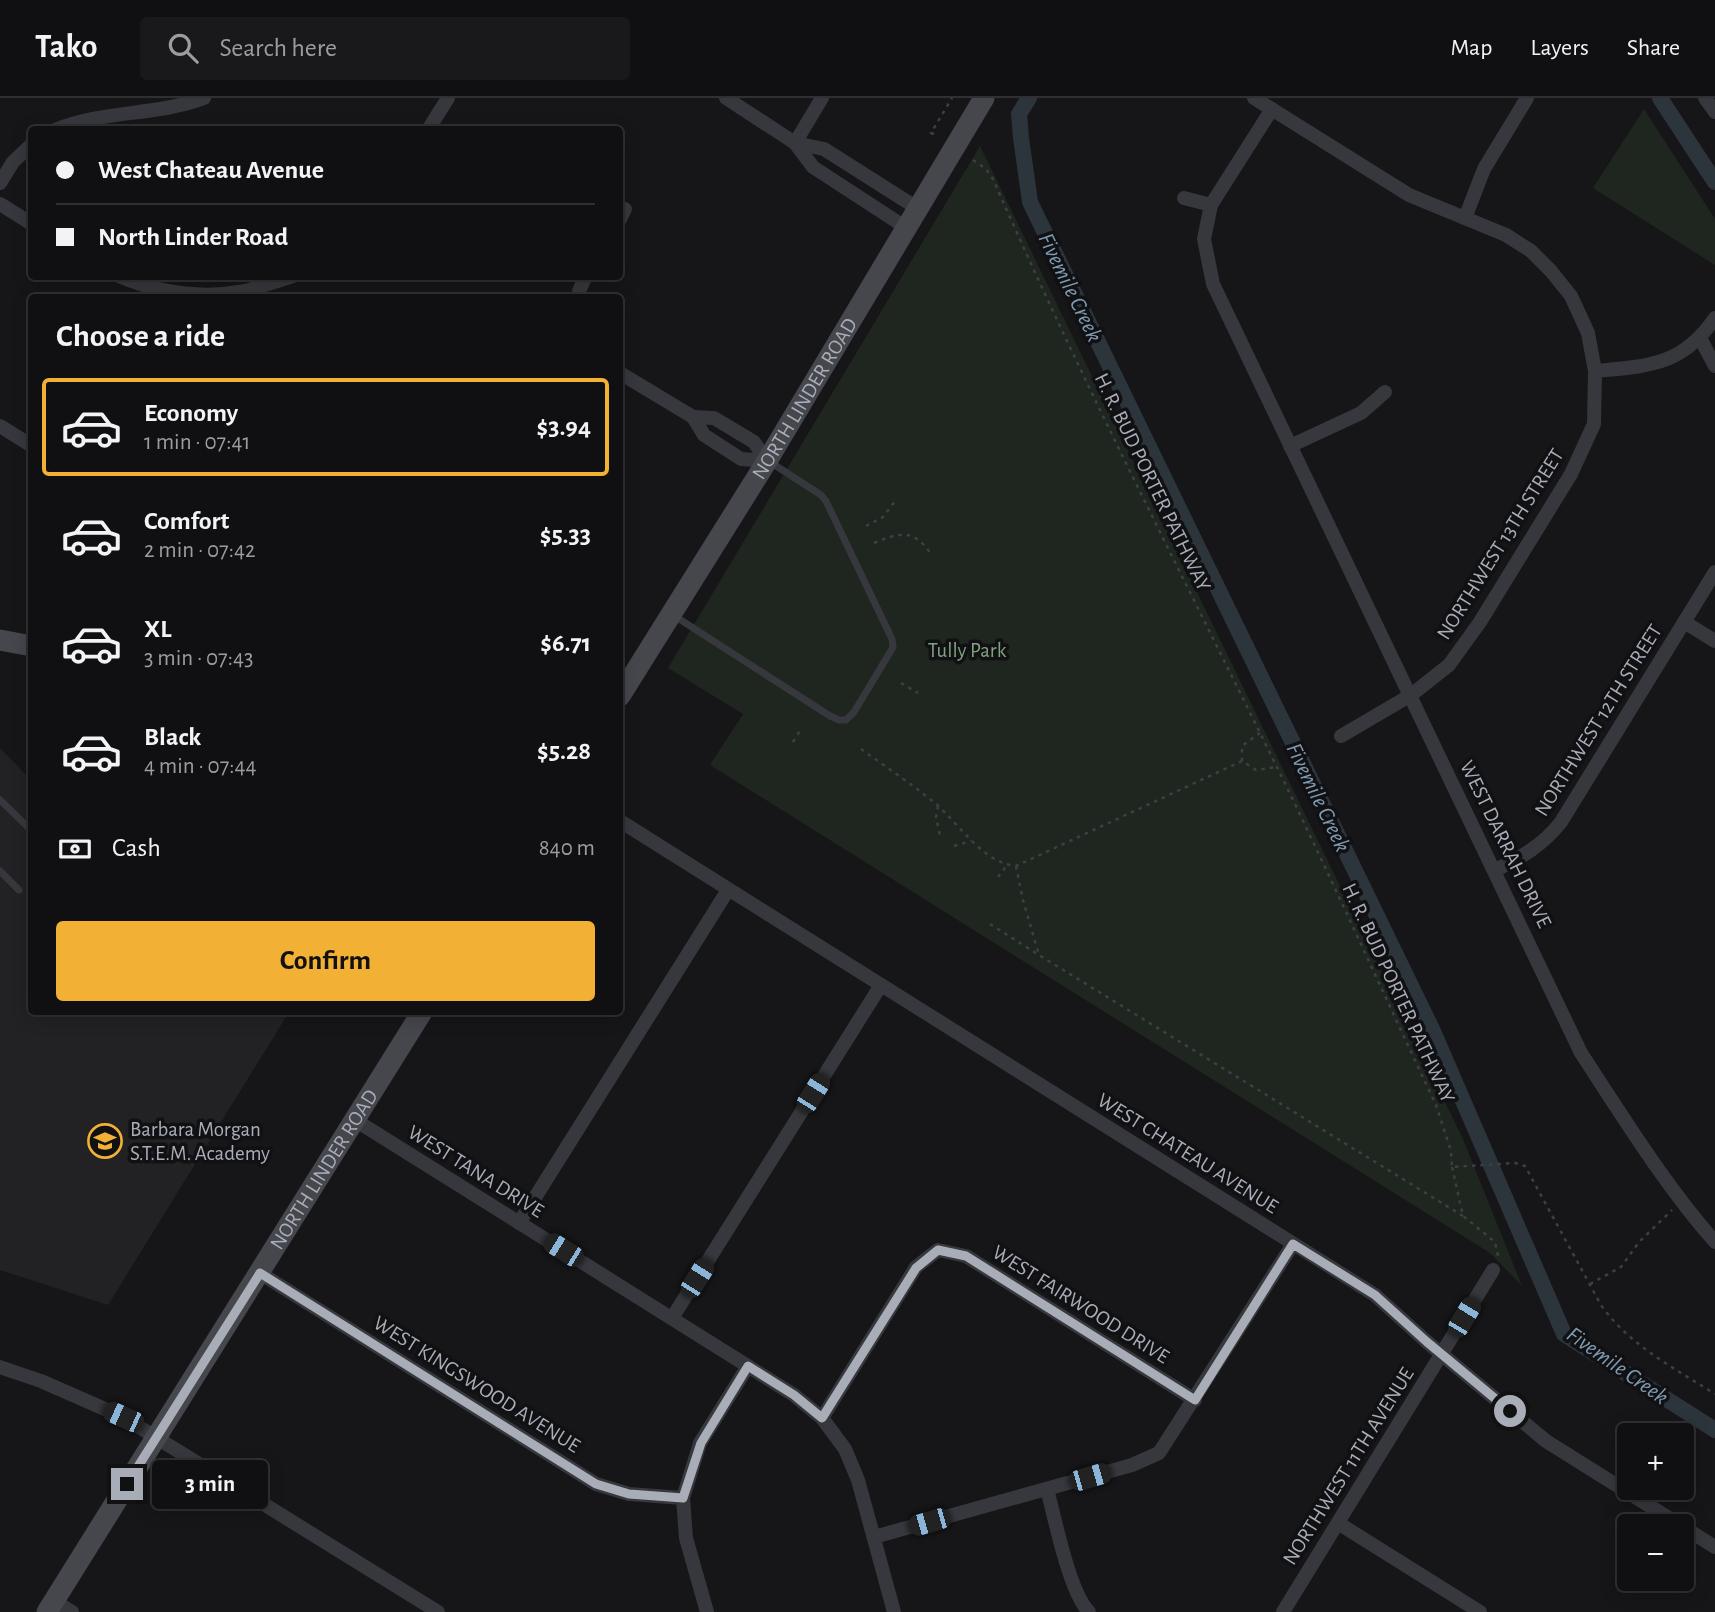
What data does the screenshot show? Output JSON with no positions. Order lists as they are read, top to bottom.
{
  "streets": {
    "main road": ["NORTH LINDER ROAD"],
    "street": [
      "NORTHWEST 13TH STREET",
      "NORTHWEST 12TH STREET",
      "WEST DARRAH DRIVE",
      "WEST CHATEAU AVENUE",
      "WEST TANA DRIVE",
      "WEST FAIRWOOD DRIVE",
      "WEST KINGSWOOD AVENUE",
      "NORTHWEST 11TH AVENUE"
    ],
    "path": ["H. R. BUD PORTER PATHWAY"]
  },
  "crossings": [
    ["NORTH LINDER ROAD", "WEST TANA DRIVE"],
    ["NORTH LINDER ROAD", "WEST KINGSWOOD AVENUE"],
    ["NORTHWEST 13TH STREET", "WEST DARRAH DRIVE"],
    ["NORTHWEST 12TH STREET", "WEST DARRAH DRIVE"],
    ["WEST CHATEAU AVENUE", "NORTHWEST 11TH AVENUE"],
    ["WEST TANA DRIVE", "WEST FAIRWOOD DRIVE"]
  ],
  "water": ["Fivemile Creek"],
  "parks": ["Tully Park"],
  "places": {
    "school or university": ["Barbara Morgan S.T.E.M. Academy"]
  },
  "page": {
    "header": "Tako",
    "search": "Search here",
    "nav": ["Map", "Layers", "Share"],
    "banner": ["West Chateau Avenue", "North Linder Road"],
    "heading": "Choose a ride",
    "list": [
      {
        "name": "Economy",
        "note": "1 min · 07:41",
        "value": "$3.94"
      },
      {
        "name": "Comfort",
        "note": "2 min · 07:42",
        "value": "$5.33"
      },
      {
        "name": "XL",
        "note": "3 min · 07:43",
        "value": "$6.71"
      },
      {
        "name": "Black",
        "note": "4 min · 07:44",
        "value": "$5.28"
      }
    ],
    "pay": ["Cash", "840 m"],
    "buttons": "Confirm",
    "map_buttons": ["+", "−"],
    "bubble": "3 min"
  }
}
